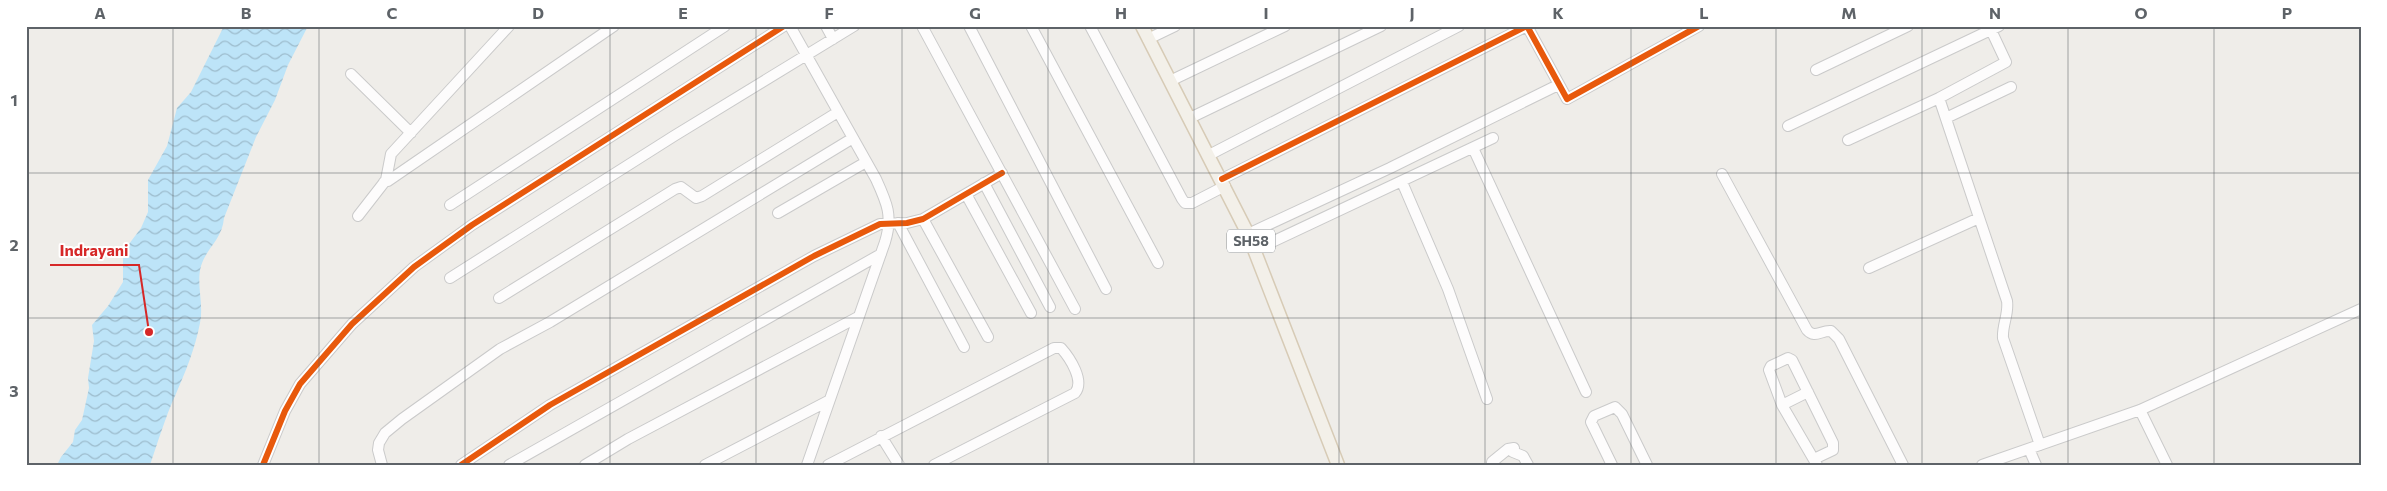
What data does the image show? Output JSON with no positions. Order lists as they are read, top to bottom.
{
  "streets": {
    "main road": ["SH58"]
  },
  "places": ["Indrayani"],
  "grid": {
    "columns": [
      "A",
      "B",
      "C",
      "D",
      "E",
      "F",
      "G",
      "H",
      "I",
      "J",
      "K",
      "L",
      "M",
      "N",
      "O",
      "P"
    ],
    "rows": ["1", "2", "3"]
  }
}
